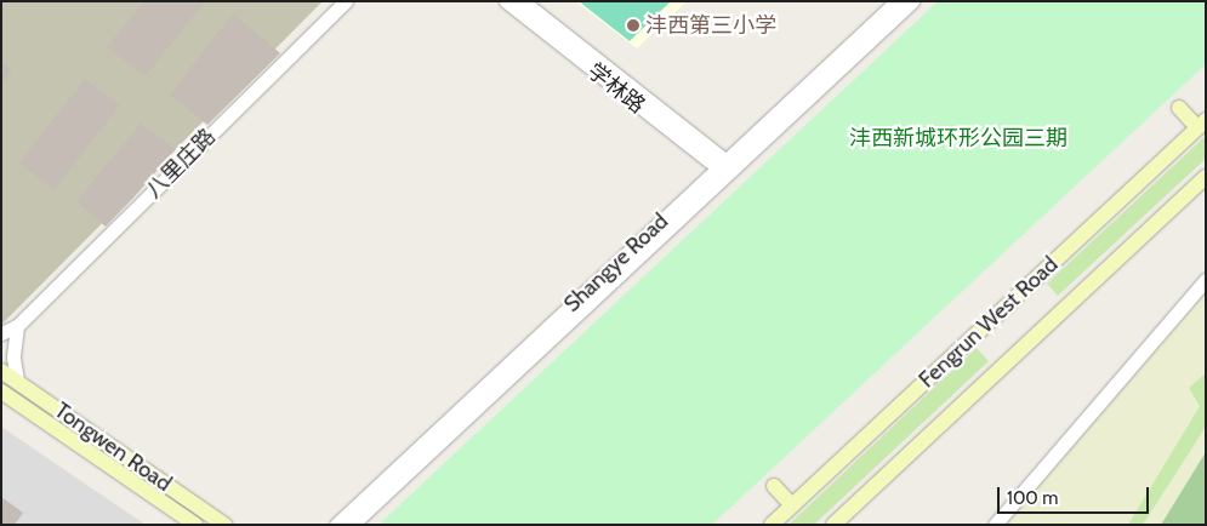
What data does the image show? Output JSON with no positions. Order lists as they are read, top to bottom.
{
  "streets": {
    "main road": ["Fengrun West Road", "Tongwen Road"],
    "street": ["学林路", "八里庄路", "Shangye Road"]
  },
  "crossings": [
    ["学林路", "Shangye Road"]
  ],
  "parks": ["沣西新城环形公园三期"],
  "places": ["沣西第三小学"],
  "scale_bar": "100 m"
}
